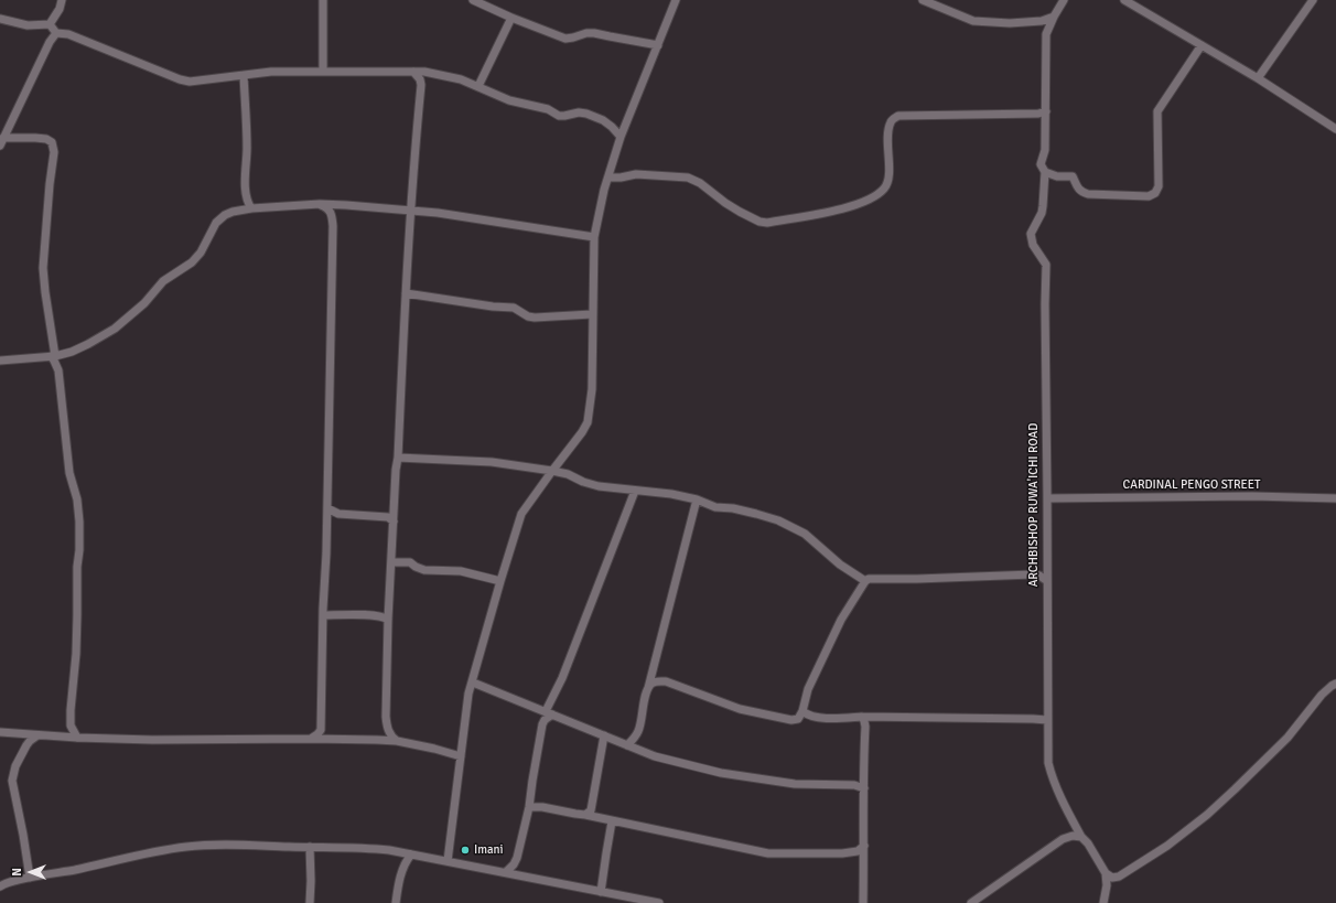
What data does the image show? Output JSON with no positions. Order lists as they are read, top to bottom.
{
  "streets": {
    "street": ["CARDINAL PENGO STREET", "ARCHBISHOP RUWA'ICHI ROAD"]
  },
  "crossings": [
    ["CARDINAL PENGO STREET", "ARCHBISHOP RUWA'ICHI ROAD"]
  ],
  "places": ["Imani"],
  "north": "left"
}
